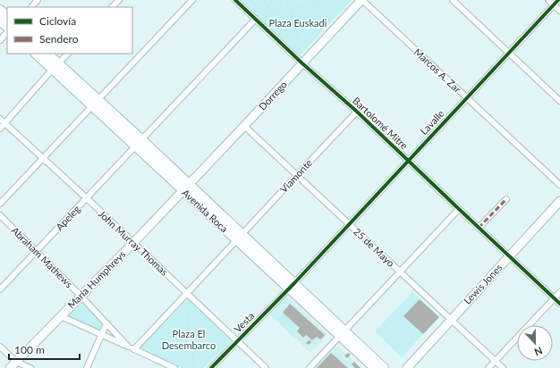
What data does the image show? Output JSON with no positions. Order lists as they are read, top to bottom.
{
  "streets": {
    "main road": [
      "Dorrego",
      "Avenida Roca",
      "María Humphreys",
      "Lewis Jones"
    ],
    "street": [
      "Marcos A. Zar",
      "Lavalle",
      "Bartolomé Mitre",
      "Viamonte",
      "Apeleg",
      "John Murray Thomas",
      "25 de Mayo",
      "Abraham Mathews",
      "Vesta"
    ]
  },
  "crossings": [
    ["Marcos A. Zar", "Dorrego"],
    ["Marcos A. Zar", "Lavalle"],
    ["Dorrego", "Bartolomé Mitre"],
    ["Dorrego", "Avenida Roca"],
    ["Dorrego", "25 de Mayo"],
    ["Dorrego", "María Humphreys"],
    ["Lavalle", "Bartolomé Mitre"],
    ["Lavalle", "Avenida Roca"],
    ["Lavalle", "25 de Mayo"],
    ["Lavalle", "Vesta"],
    ["Bartolomé Mitre", "Viamonte"],
    ["Bartolomé Mitre", "Apeleg"],
    ["Bartolomé Mitre", "Lewis Jones"],
    ["Viamonte", "Avenida Roca"],
    ["Viamonte", "John Murray Thomas"],
    ["Viamonte", "25 de Mayo"],
    ["Viamonte", "Abraham Mathews"],
    ["Avenida Roca", "Apeleg"],
    ["Avenida Roca", "María Humphreys"],
    ["Avenida Roca", "Vesta"],
    ["Apeleg", "John Murray Thomas"],
    ["Apeleg", "Abraham Mathews"],
    ["John Murray Thomas", "María Humphreys"],
    ["John Murray Thomas", "Vesta"],
    ["25 de Mayo", "Lewis Jones"],
    ["Abraham Mathews", "María Humphreys"]
  ],
  "parks": ["Plaza Euskadi", "Plaza El Desembarco"],
  "legend": ["Ciclovía", "Sendero"],
  "scale_bar": "100 m",
  "north": "bottom"
}
